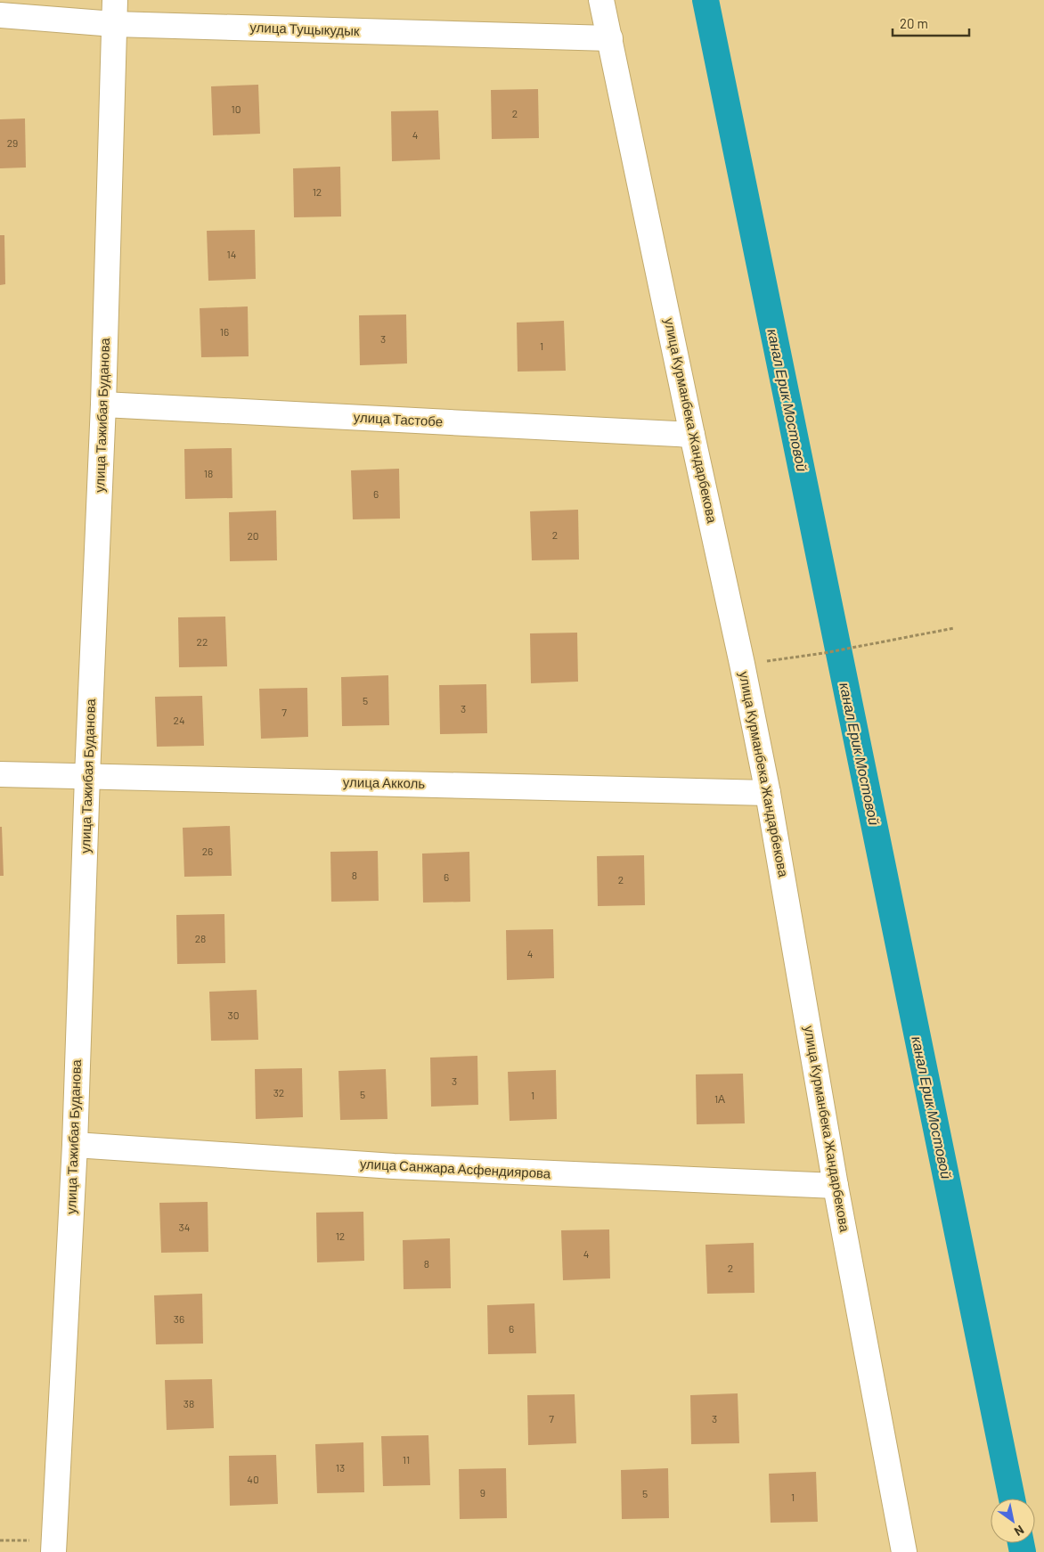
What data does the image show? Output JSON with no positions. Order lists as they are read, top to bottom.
{
  "streets": {
    "street": [
      "улица Тущыкудык",
      "улица Тажибая Буданова",
      "улица Тастобе",
      "улица Курманбека Жандарбекова",
      "улица Акколь",
      "улица Санжара Асфендиярова"
    ]
  },
  "crossings": [
    ["улица Тущыкудык", "улица Тажибая Буданова"],
    ["улица Тущыкудык", "улица Курманбека Жандарбекова"],
    ["улица Тажибая Буданова", "улица Тастобе"],
    ["улица Тажибая Буданова", "улица Акколь"],
    ["улица Тажибая Буданова", "улица Санжара Асфендиярова"],
    ["улица Тастобе", "улица Курманбека Жандарбекова"],
    ["улица Курманбека Жандарбекова", "улица Акколь"],
    ["улица Курманбека Жандарбекова", "улица Санжара Асфендиярова"]
  ],
  "water": ["канал Ерик Мостовой"],
  "house_numbers": [
    "10",
    "2",
    "4",
    "29",
    "12",
    "14",
    "16",
    "3",
    "1",
    "18",
    "6",
    "2",
    "20",
    "22",
    "5",
    "3",
    "7",
    "24",
    "26",
    "8",
    "6",
    "2",
    "28",
    "4",
    "30",
    "3",
    "32",
    "5",
    "1",
    "1А",
    "34",
    "12",
    "4",
    "8",
    "2",
    "36",
    "6",
    "38",
    "7",
    "3",
    "11",
    "13",
    "40",
    "9",
    "5",
    "1"
  ],
  "scale_bar": "20 m",
  "north": "bottom right"
}
